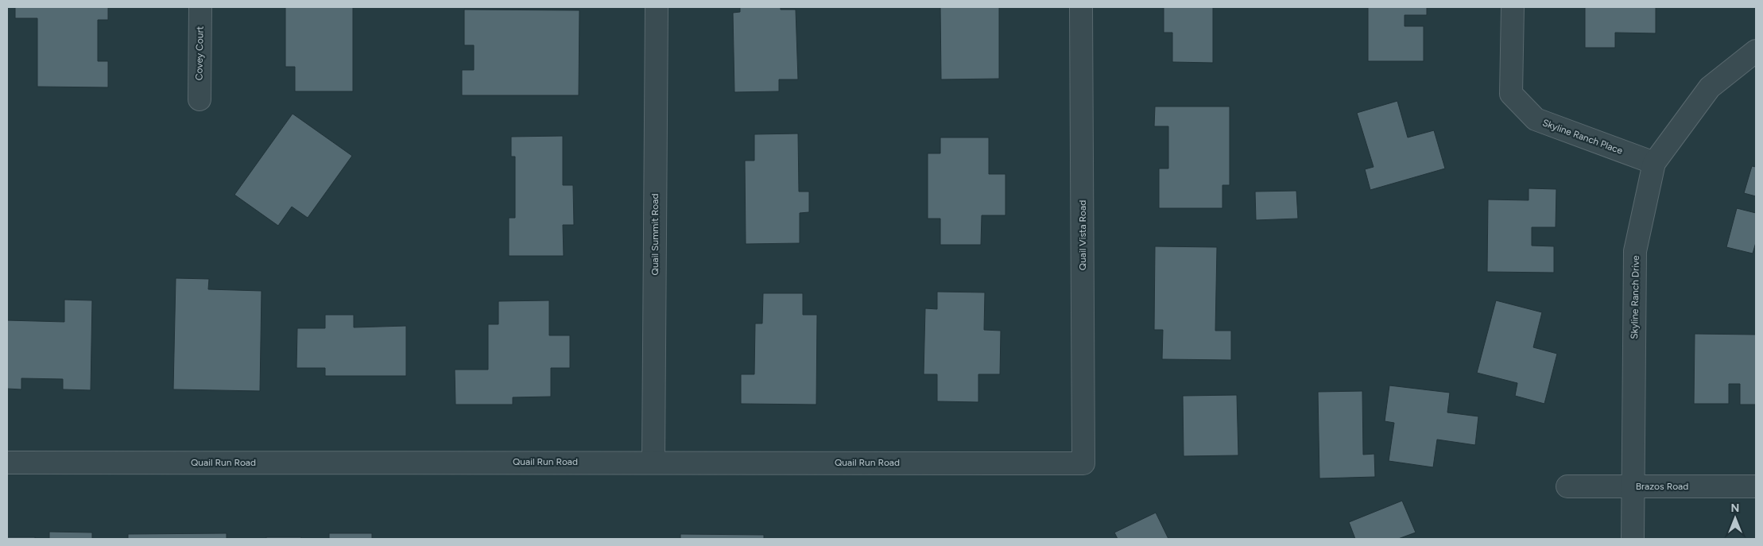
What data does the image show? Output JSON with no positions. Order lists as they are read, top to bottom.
{
  "streets": {
    "street": [
      "Covey Court",
      "Skyline Ranch Place",
      "Quail Summit Road",
      "Quail Vista Road",
      "Skyline Ranch Drive",
      "Quail Run Road",
      "Brazos Road"
    ]
  },
  "crossings": [
    ["Skyline Ranch Place", "Skyline Ranch Drive"],
    ["Quail Summit Road", "Quail Run Road"],
    ["Quail Vista Road", "Quail Run Road"],
    ["Skyline Ranch Drive", "Brazos Road"]
  ],
  "north": "top"
}
